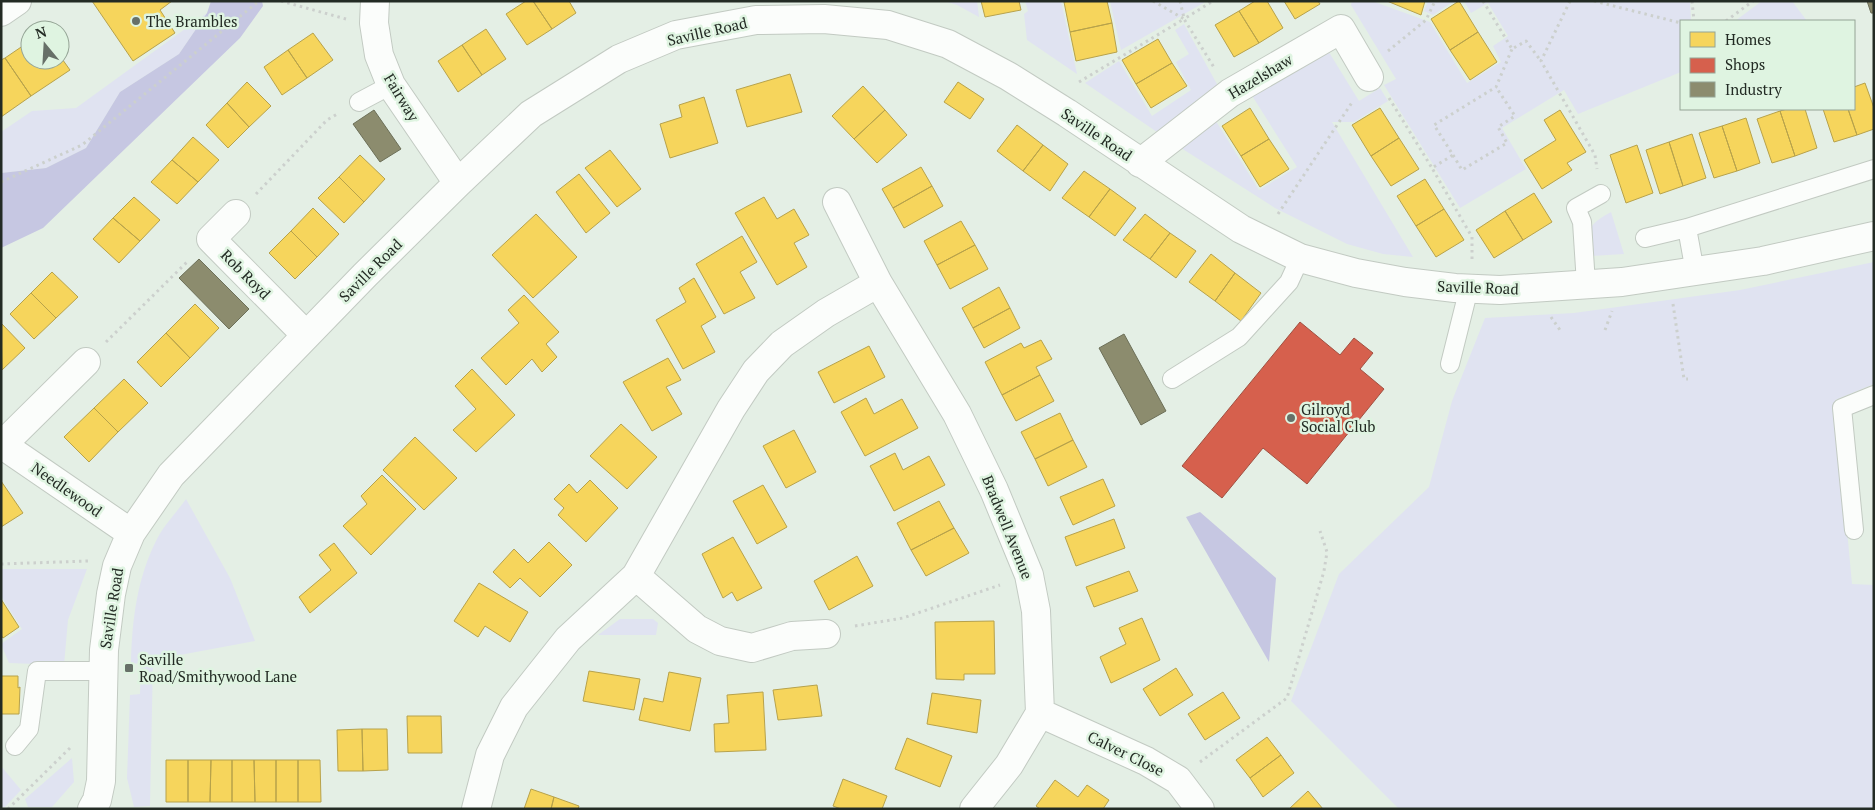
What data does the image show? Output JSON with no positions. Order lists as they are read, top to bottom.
{
  "streets": {
    "street": [
      "Saville Road",
      "Hazelshaw",
      "Fairway",
      "Rob Royd",
      "Needlewood",
      "Bradwell Avenue",
      "Calver Close"
    ]
  },
  "crossings": [
    ["Saville Road", "Hazelshaw"],
    ["Saville Road", "Fairway"],
    ["Saville Road", "Rob Royd"],
    ["Saville Road", "Needlewood"],
    ["Bradwell Avenue", "Calver Close"]
  ],
  "places": {
    "other": ["The Brambles", "Gilroyd Social Club"],
    "transit": ["Saville Road/Smithywood Lane"]
  },
  "legend": ["Homes", "Shops", "Industry"],
  "north": "top"
}
